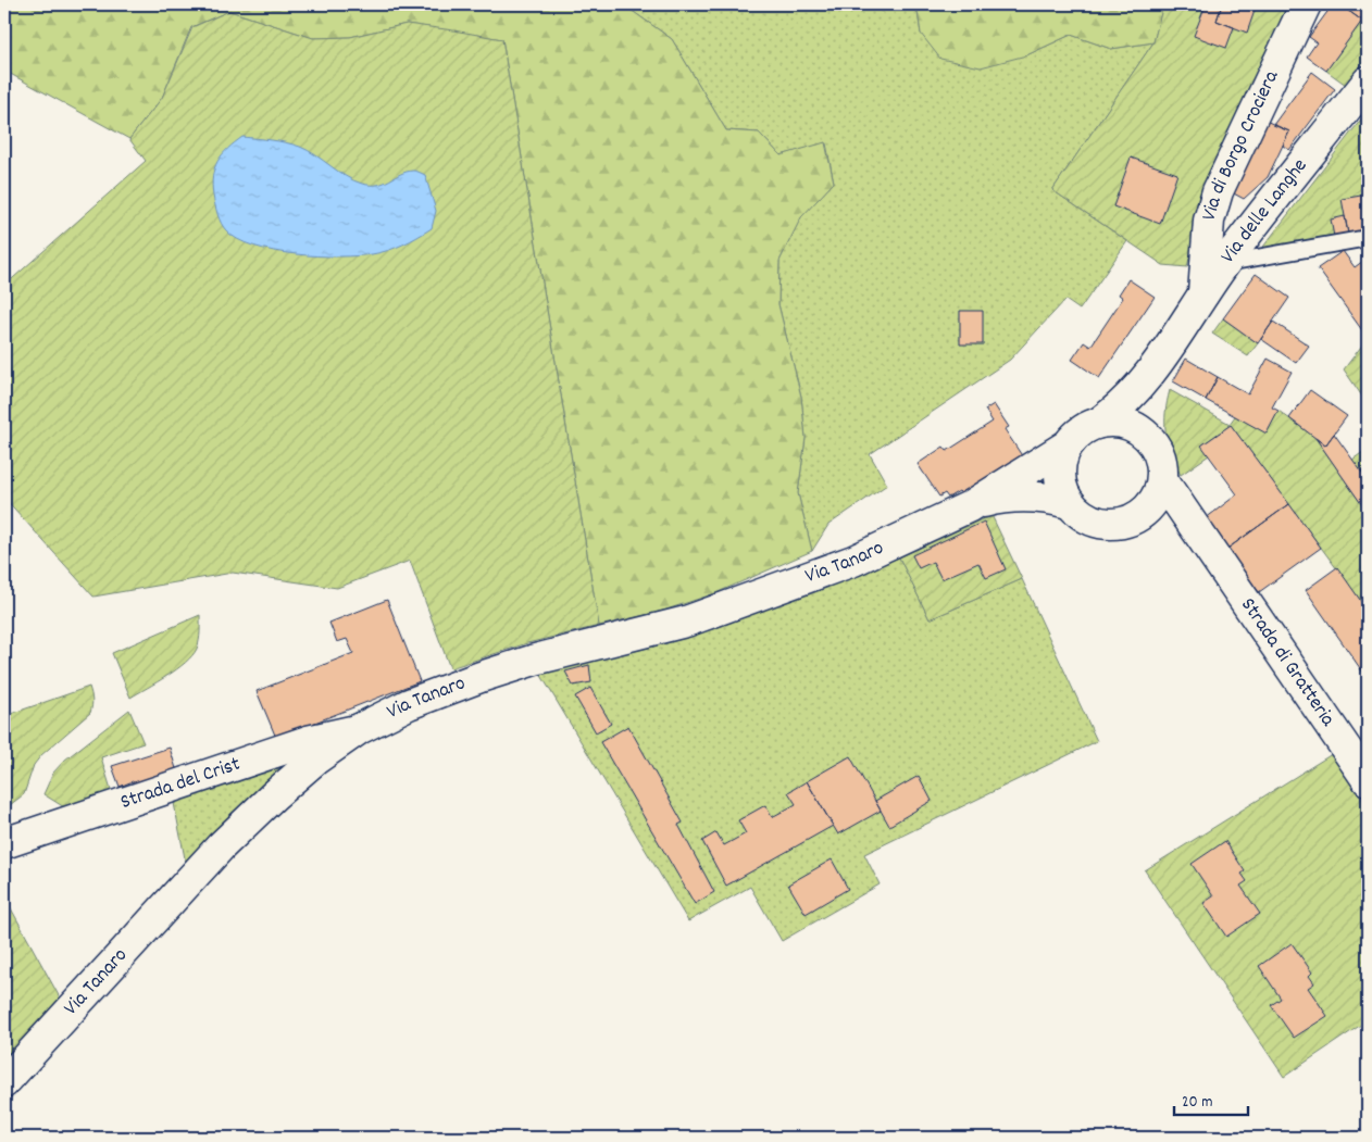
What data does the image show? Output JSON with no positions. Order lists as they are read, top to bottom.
{
  "streets": {
    "main road": [
      "Via di Borgo Crociera",
      "Via delle Langhe",
      "Via Tanaro",
      "Strada di Gratteria",
      "Strada del Crist"
    ]
  },
  "crossings": [
    ["Via di Borgo Crociera", "Via delle Langhe"],
    ["Via delle Langhe", "Via Tanaro"],
    ["Via delle Langhe", "Strada di Gratteria"],
    ["Via Tanaro", "Strada di Gratteria"],
    ["Via Tanaro", "Strada del Crist"]
  ],
  "scale_bar": "20 m"
}
